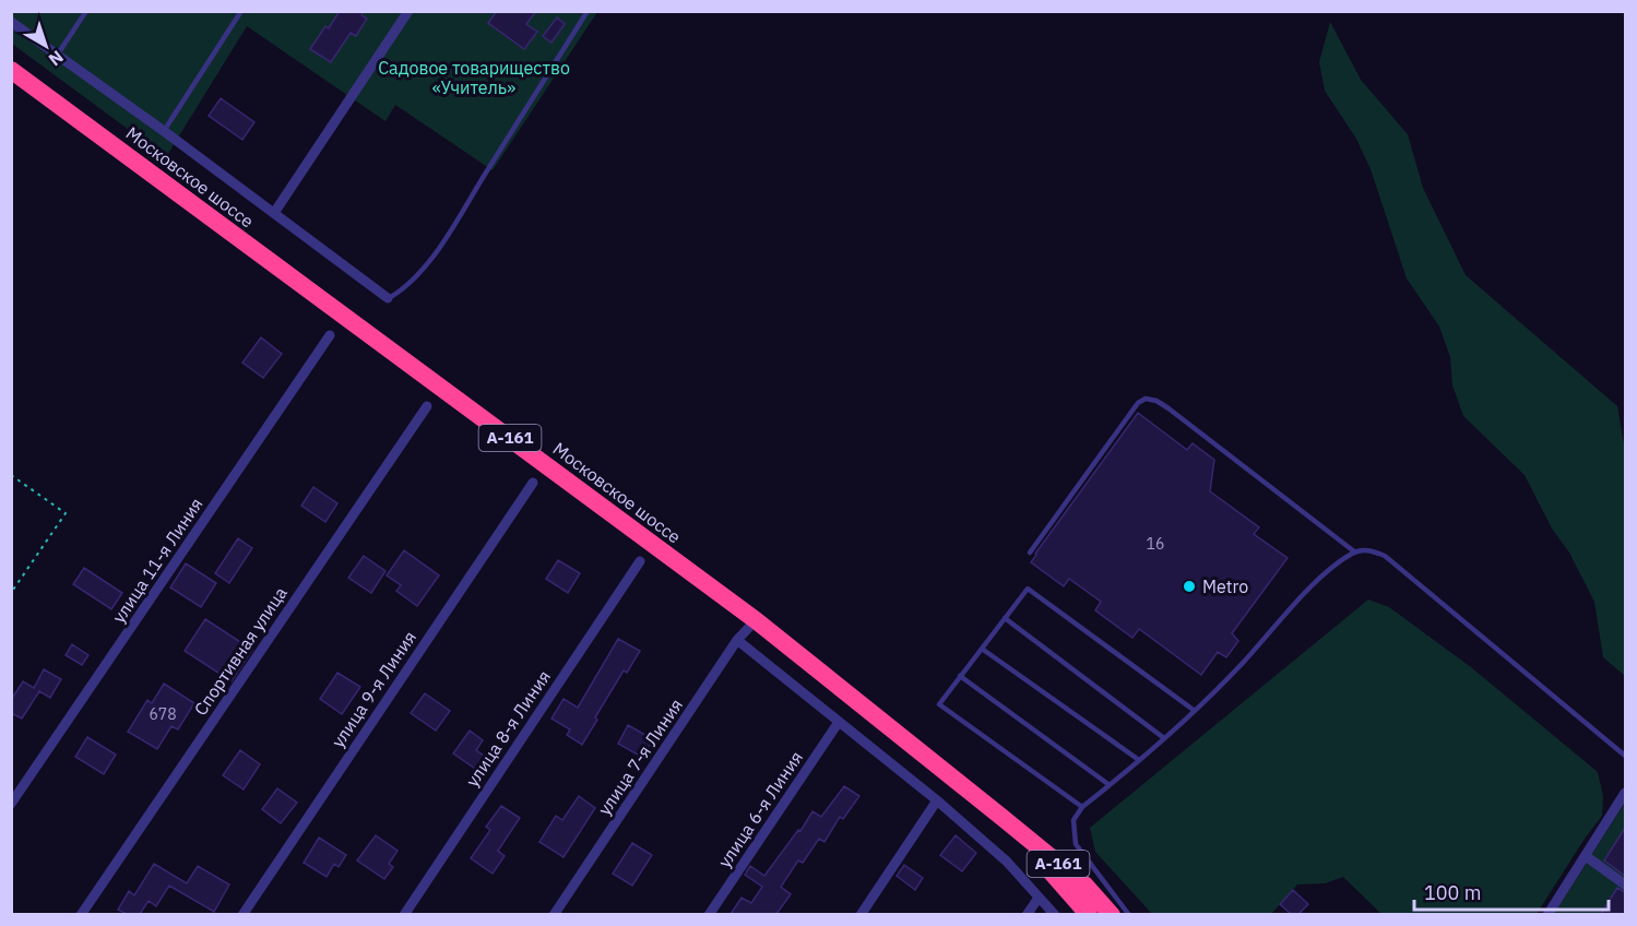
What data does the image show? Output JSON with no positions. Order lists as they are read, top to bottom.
{
  "streets": {
    "highway": ["Московское шоссе", "А-161"],
    "street": [
      "улица 11-я Линия",
      "Спортивная улица",
      "улица 9-я Линия",
      "улица 8-я Линия",
      "улица 7-я Линия",
      "улица 6-я Линия"
    ]
  },
  "crossings": [
    ["Московское шоссе", "А-161"],
    ["Московское шоссе", "улица 7-я Линия"]
  ],
  "parks": ["Садовое товарищество «Учитель»"],
  "places": ["Metro"],
  "house_numbers": ["16", "678"],
  "scale_bar": "100 m",
  "north": "bottom right"
}
